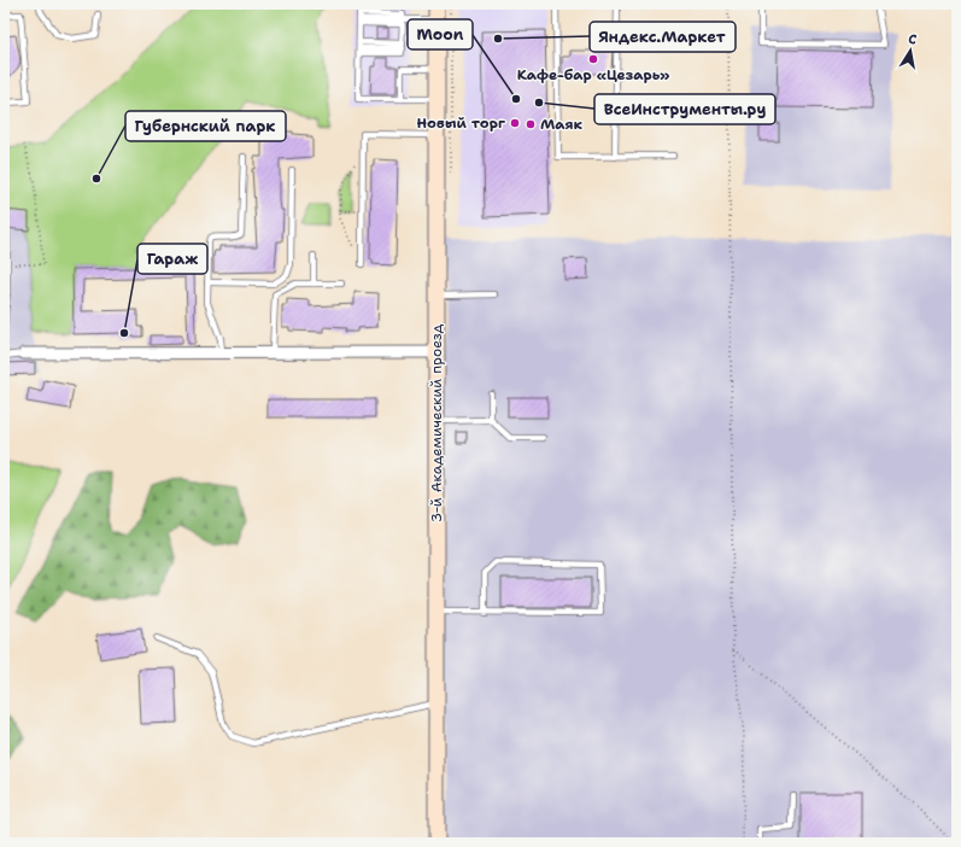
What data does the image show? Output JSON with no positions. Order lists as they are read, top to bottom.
{
  "streets": {
    "street": ["3-й Академический проезд"]
  },
  "places": [
    "Яндекс.Маркет",
    "Кафе-бар «Цезарь»",
    "Moon",
    "ВсеИнструменты.ру",
    "Новый торг",
    "Маяк",
    "Губернский парк",
    "Гараж"
  ],
  "north": "top"
}
